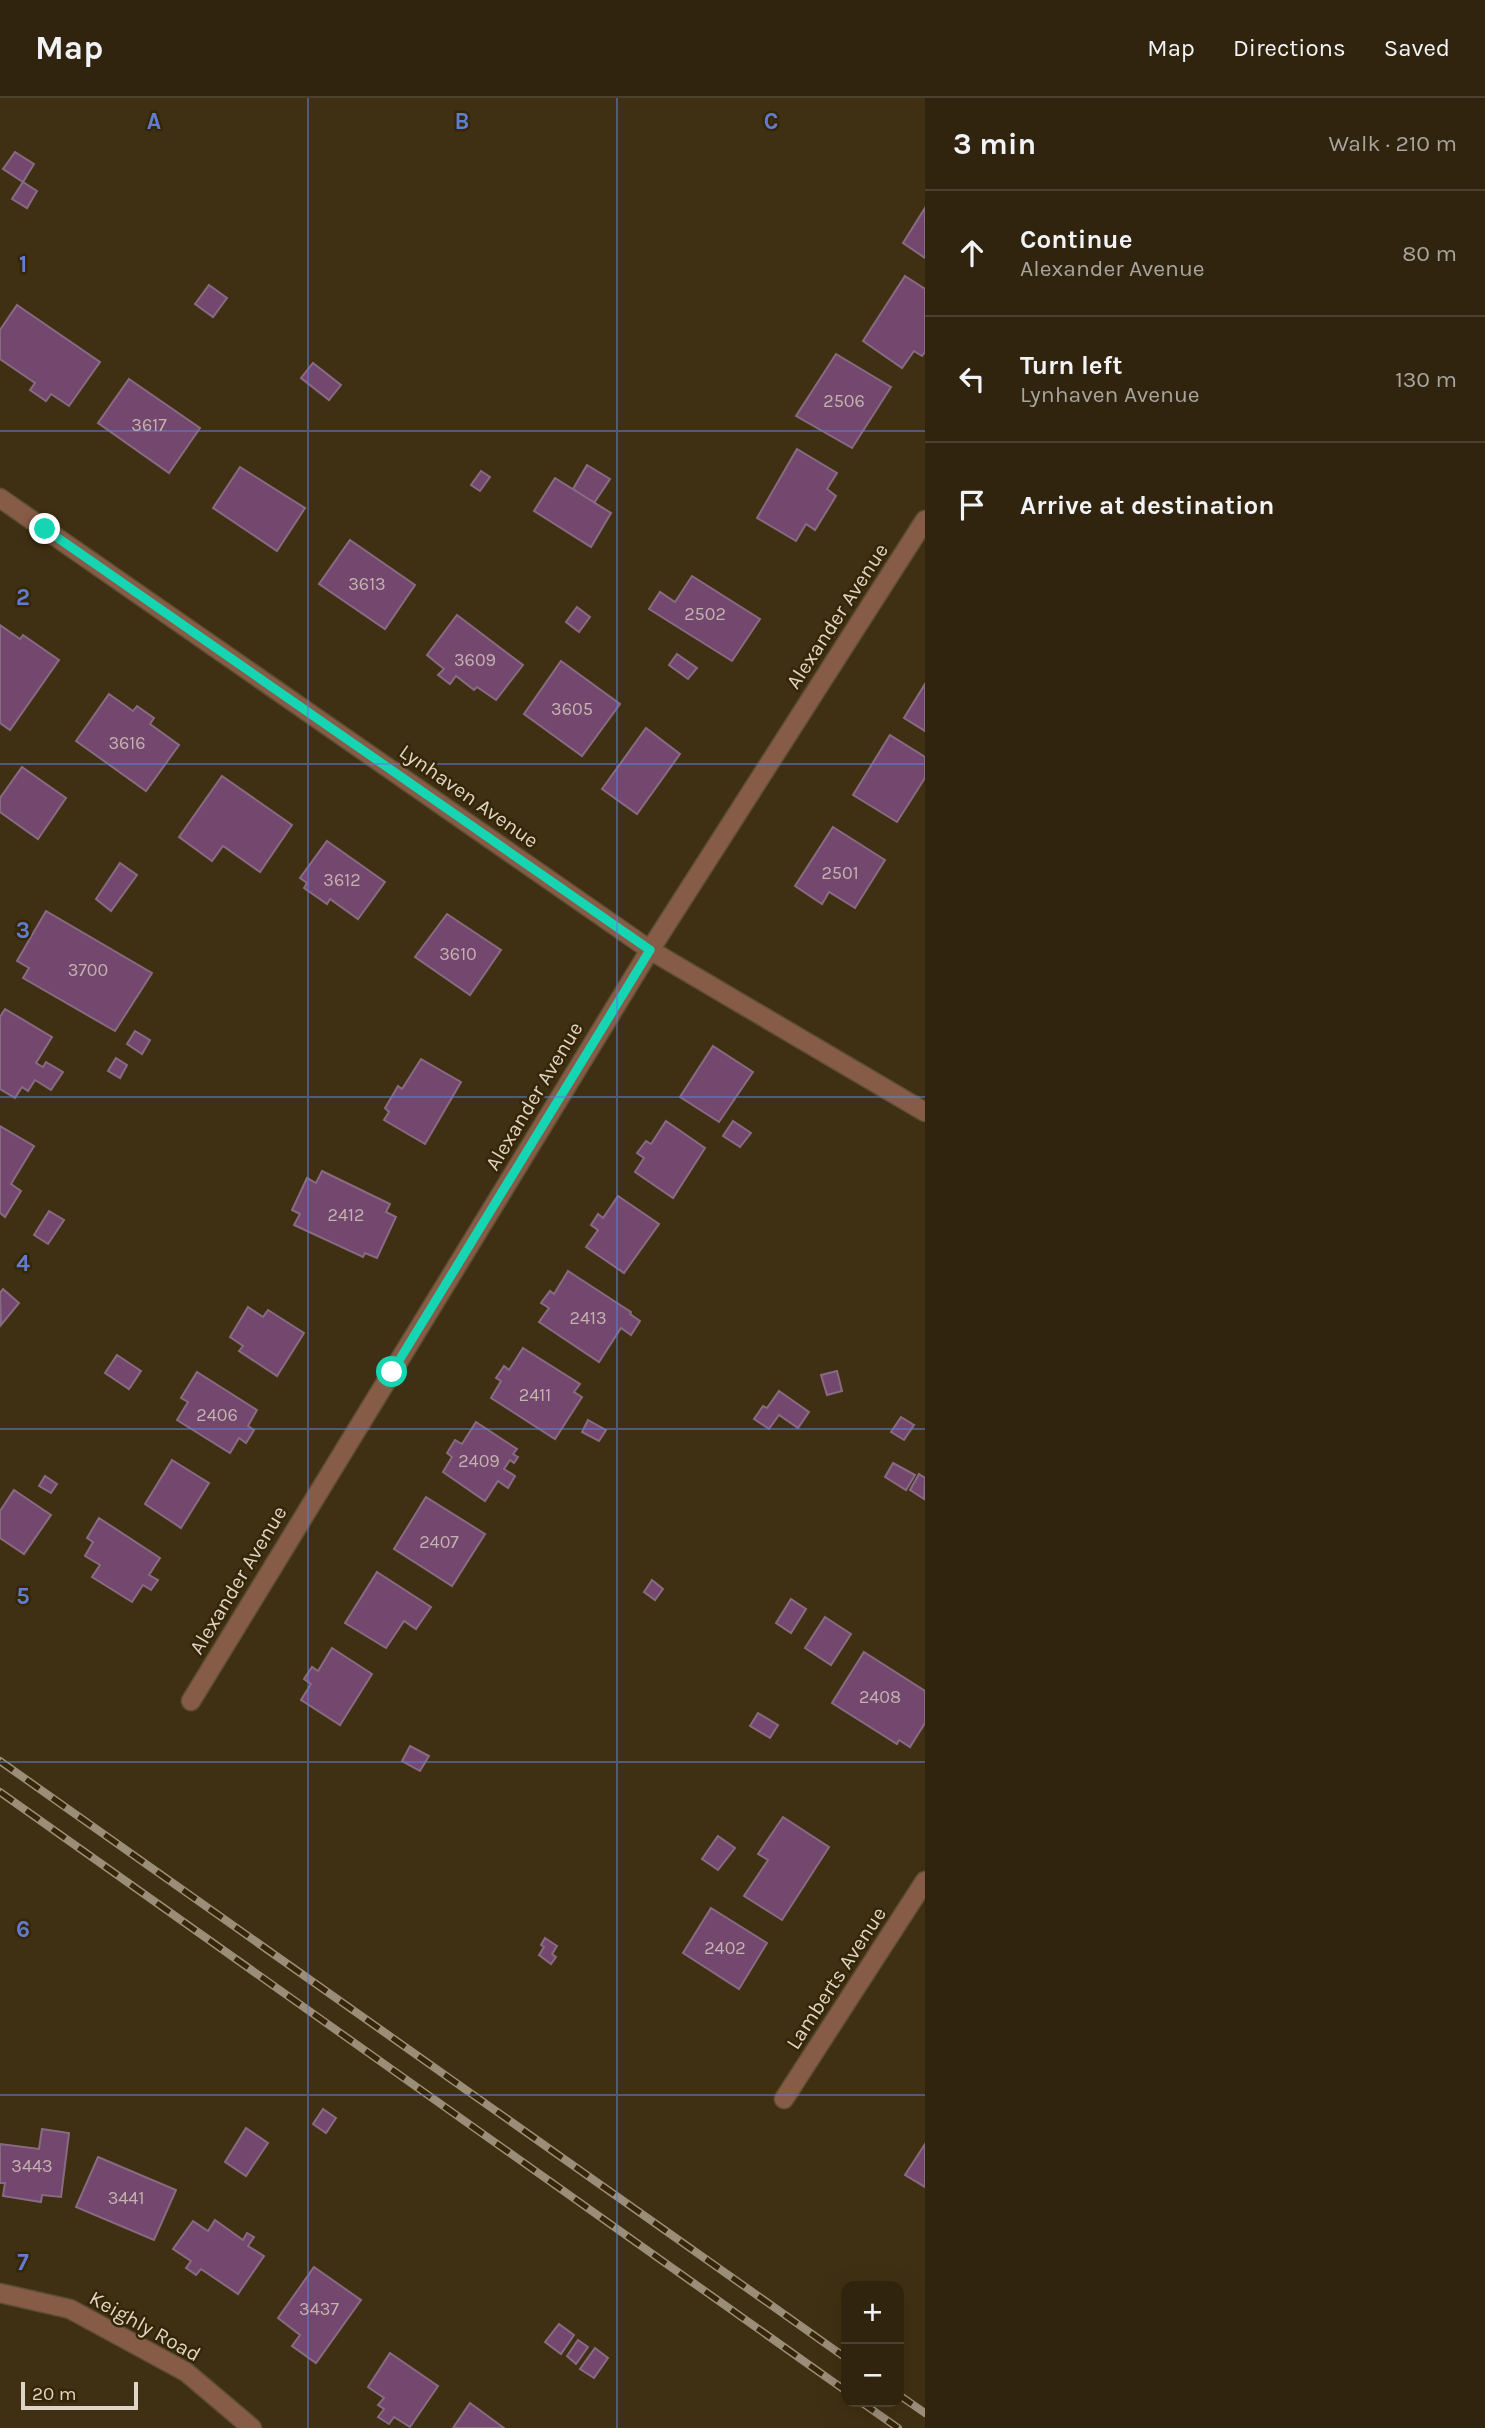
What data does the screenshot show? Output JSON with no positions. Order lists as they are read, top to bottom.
{
  "streets": {
    "street": [
      "Alexander Avenue",
      "Lynhaven Avenue",
      "Lamberts Avenue",
      "Keighly Road"
    ]
  },
  "crossings": [
    ["Alexander Avenue", "Lynhaven Avenue"]
  ],
  "house_numbers": [
    "2506",
    "3617",
    "3613",
    "2502",
    "3609",
    "3605",
    "3616",
    "2501",
    "3612",
    "3610",
    "3700",
    "2412",
    "2413",
    "2411",
    "2406",
    "2409",
    "2407",
    "2408",
    "2402",
    "3443",
    "3441",
    "3437"
  ],
  "scale_bar": "20 m",
  "page": {
    "header": "Map",
    "nav": ["Map", "Directions", "Saved"],
    "heading": ["3 min", "Walk · 210 m"],
    "list": [
      ["Continue", "Alexander Avenue", "80 m"],
      ["Turn left", "Lynhaven Avenue", "130 m"],
      "Arrive at destination"
    ],
    "map_buttons": ["+", "−"],
    "scale": "20 m"
  },
  "grid": {
    "columns": ["A", "B", "C"],
    "rows": [
      "1",
      "2",
      "3",
      "4",
      "5",
      "6",
      "7"
    ]
  }
}
